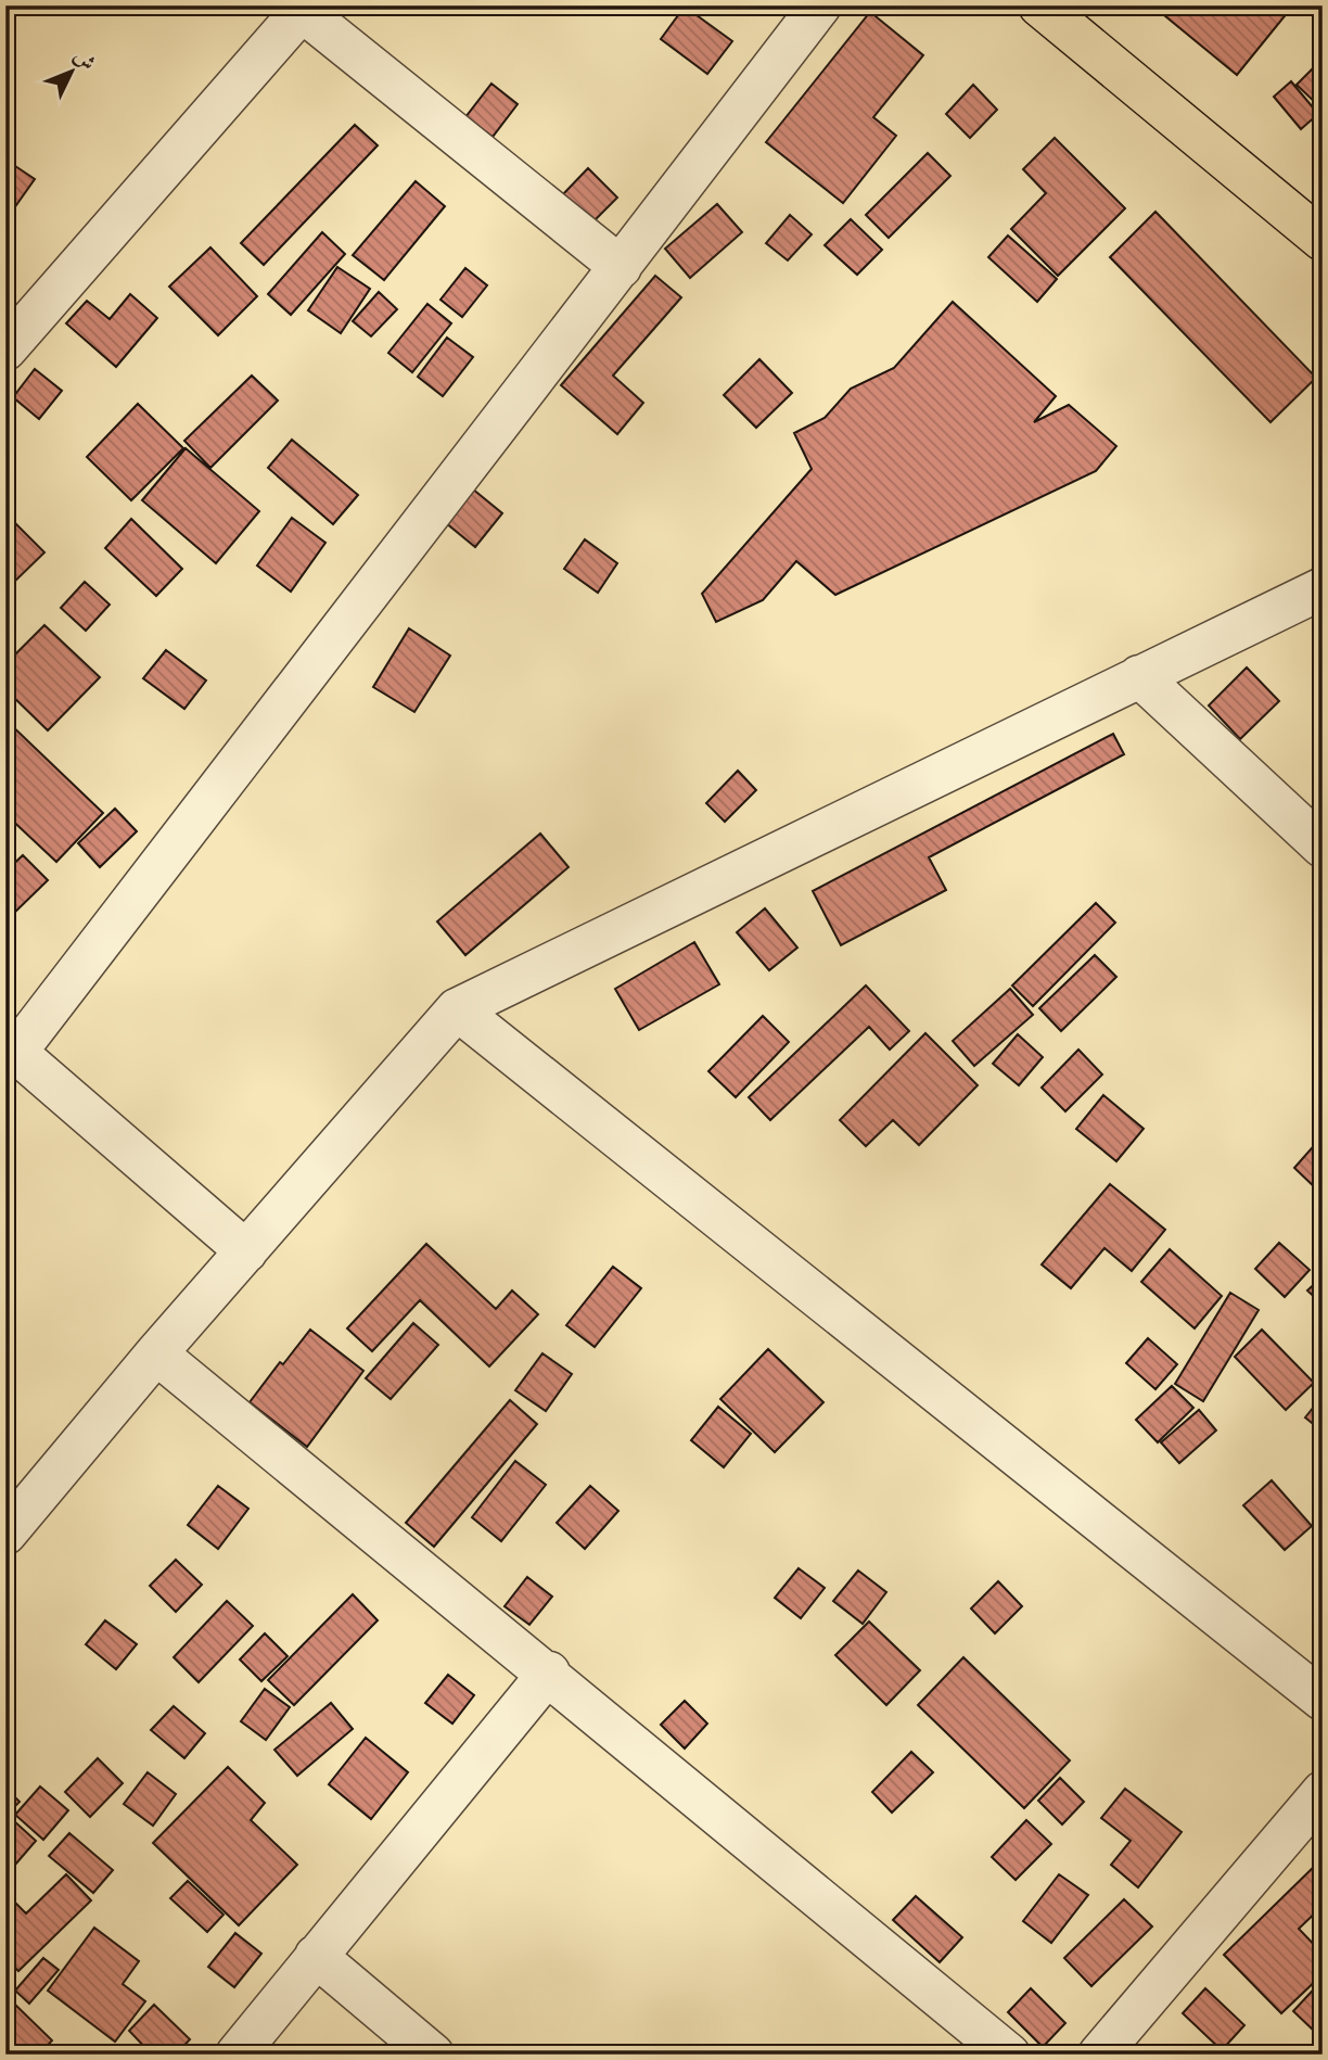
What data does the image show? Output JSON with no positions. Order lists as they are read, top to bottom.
{
  "north": "top right"
}
